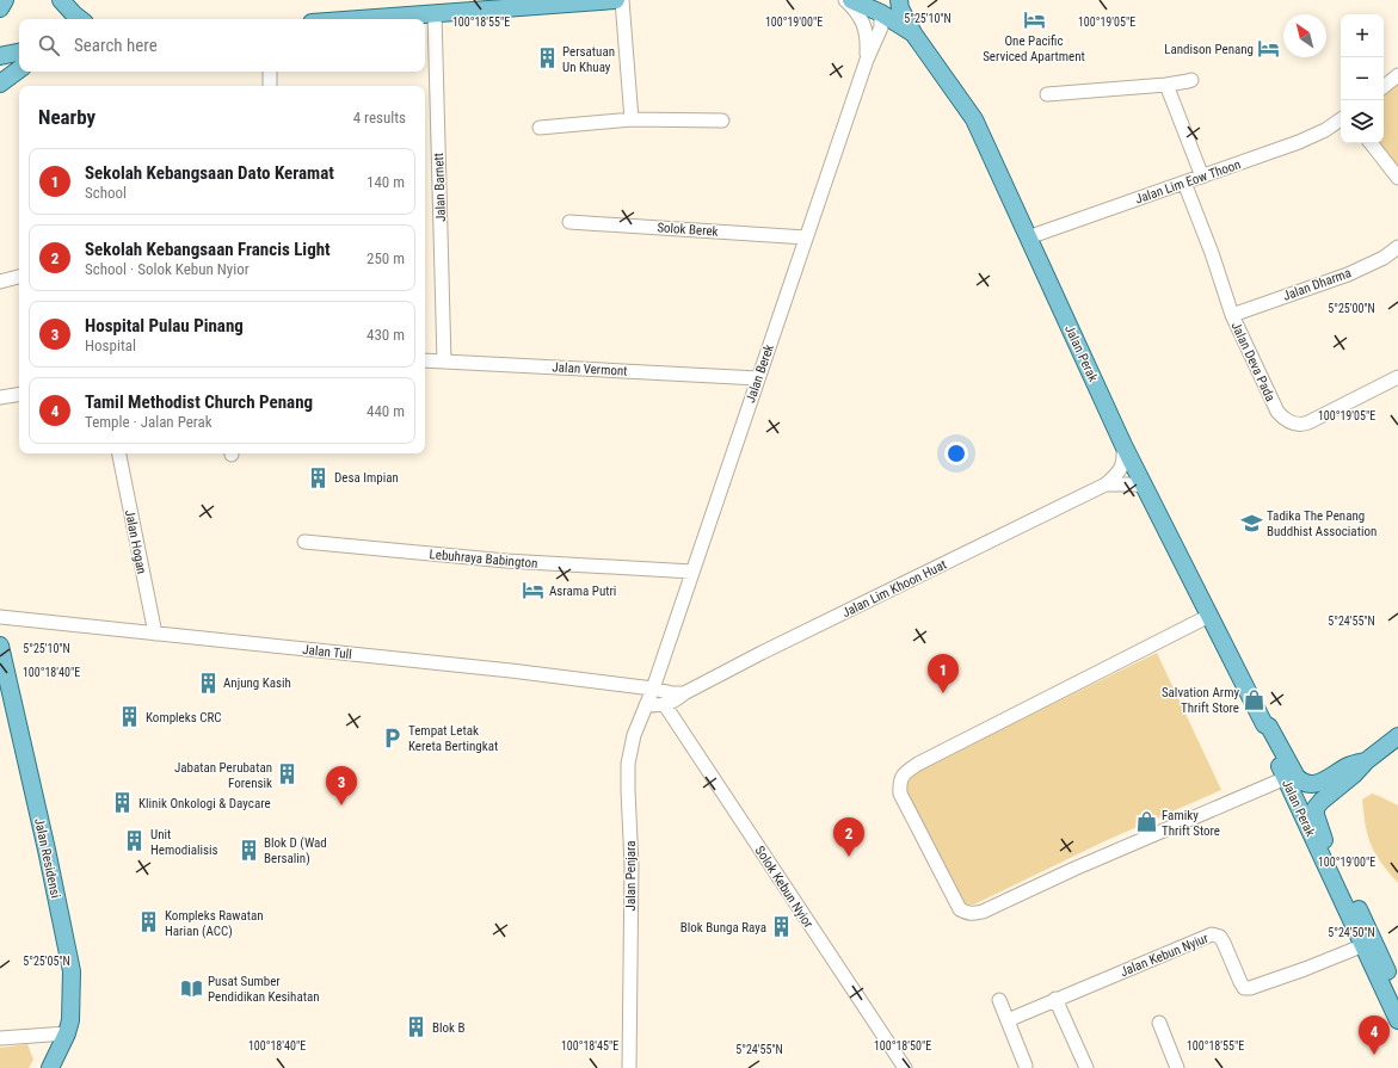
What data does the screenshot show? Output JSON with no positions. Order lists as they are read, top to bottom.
{
  "streets": {
    "main road": ["Jalan Perak", "Jalan Residensi"],
    "street": [
      "Jalan Lim Eow Thoon",
      "Jalan Barnett",
      "Solok Berek",
      "Jalan Dharma",
      "Jalan Deva Pada",
      "Jalan Vermont",
      "Jalan Berek",
      "Jalan Hogan",
      "Lebuhraya Babington",
      "Jalan Lim Khoon Huat",
      "Jalan Tull",
      "Jalan Penjara",
      "Solok Kebun Nyior",
      "Jalan Kebun Nyiur"
    ]
  },
  "crossings": [
    ["Jalan Lim Eow Thoon", "Jalan Perak"],
    ["Jalan Lim Eow Thoon", "Jalan Deva Pada"],
    ["Jalan Barnett", "Jalan Vermont"],
    ["Solok Berek", "Jalan Berek"],
    ["Jalan Dharma", "Jalan Deva Pada"],
    ["Jalan Perak", "Jalan Berek"],
    ["Jalan Perak", "Jalan Lim Khoon Huat"],
    ["Jalan Perak", "Jalan Kebun Nyiur"],
    ["Jalan Vermont", "Jalan Berek"],
    ["Jalan Berek", "Lebuhraya Babington"],
    ["Jalan Berek", "Jalan Tull"],
    ["Jalan Berek", "Jalan Penjara"],
    ["Jalan Hogan", "Jalan Tull"],
    ["Jalan Lim Khoon Huat", "Solok Kebun Nyior"],
    ["Jalan Tull", "Jalan Penjara"]
  ],
  "places": {
    "hotel": ["One Pacific Serviced Apartment", "Landison Penang", "Asrama Putri"],
    "building": [
      "Persatuan Un Khuay",
      "Desa Impian",
      "Anjung Kasih",
      "Kompleks CRC",
      "Jabatan Perubatan Forensik",
      "Klinik Onkologi & Daycare",
      "Unit Hemodialisis",
      "Blok D (Wad Bersalin)",
      "Kompleks Rawatan Harian (ACC)",
      "Blok Bunga Raya",
      "Blok B"
    ],
    "school or university": ["Tadika The Penang Buddhist Association"],
    "shop": ["Salvation Army Thrift Store", "Famiky Thrift Store"],
    "parking": ["Tempat Letak Kereta Bertingkat"],
    "library": ["Pusat Sumber Pendidikan Kesihatan"]
  },
  "north": "top left",
  "page": {
    "map_buttons": ["+", "−"],
    "search": "Search here",
    "heading": ["Nearby", "4 results"],
    "list": [
      {
        "mark": "1",
        "name": "Sekolah Kebangsaan Dato Keramat",
        "note": "School",
        "value": "140 m"
      },
      {
        "mark": "2",
        "name": "Sekolah Kebangsaan Francis Light",
        "note": "School · Solok Kebun Nyior",
        "value": "250 m"
      },
      {
        "mark": "3",
        "name": "Hospital Pulau Pinang",
        "note": "Hospital",
        "value": "430 m"
      },
      {
        "mark": "4",
        "name": "Tamil Methodist Church Penang",
        "note": "Temple · Jalan Perak",
        "value": "440 m"
      }
    ],
    "pins": [
      "1",
      "3",
      "2",
      "4"
    ]
  },
  "coordinates": [
    "5°25'10\"N",
    "100°18'55\"E",
    "100°19'05\"E",
    "100°19'00\"E",
    "5°25'00\"N",
    "5°24'55\"N",
    "100°18'40\"E",
    "5°24'50\"N",
    "5°25'05\"N",
    "100°18'45\"E",
    "100°18'50\"E"
  ]
}
